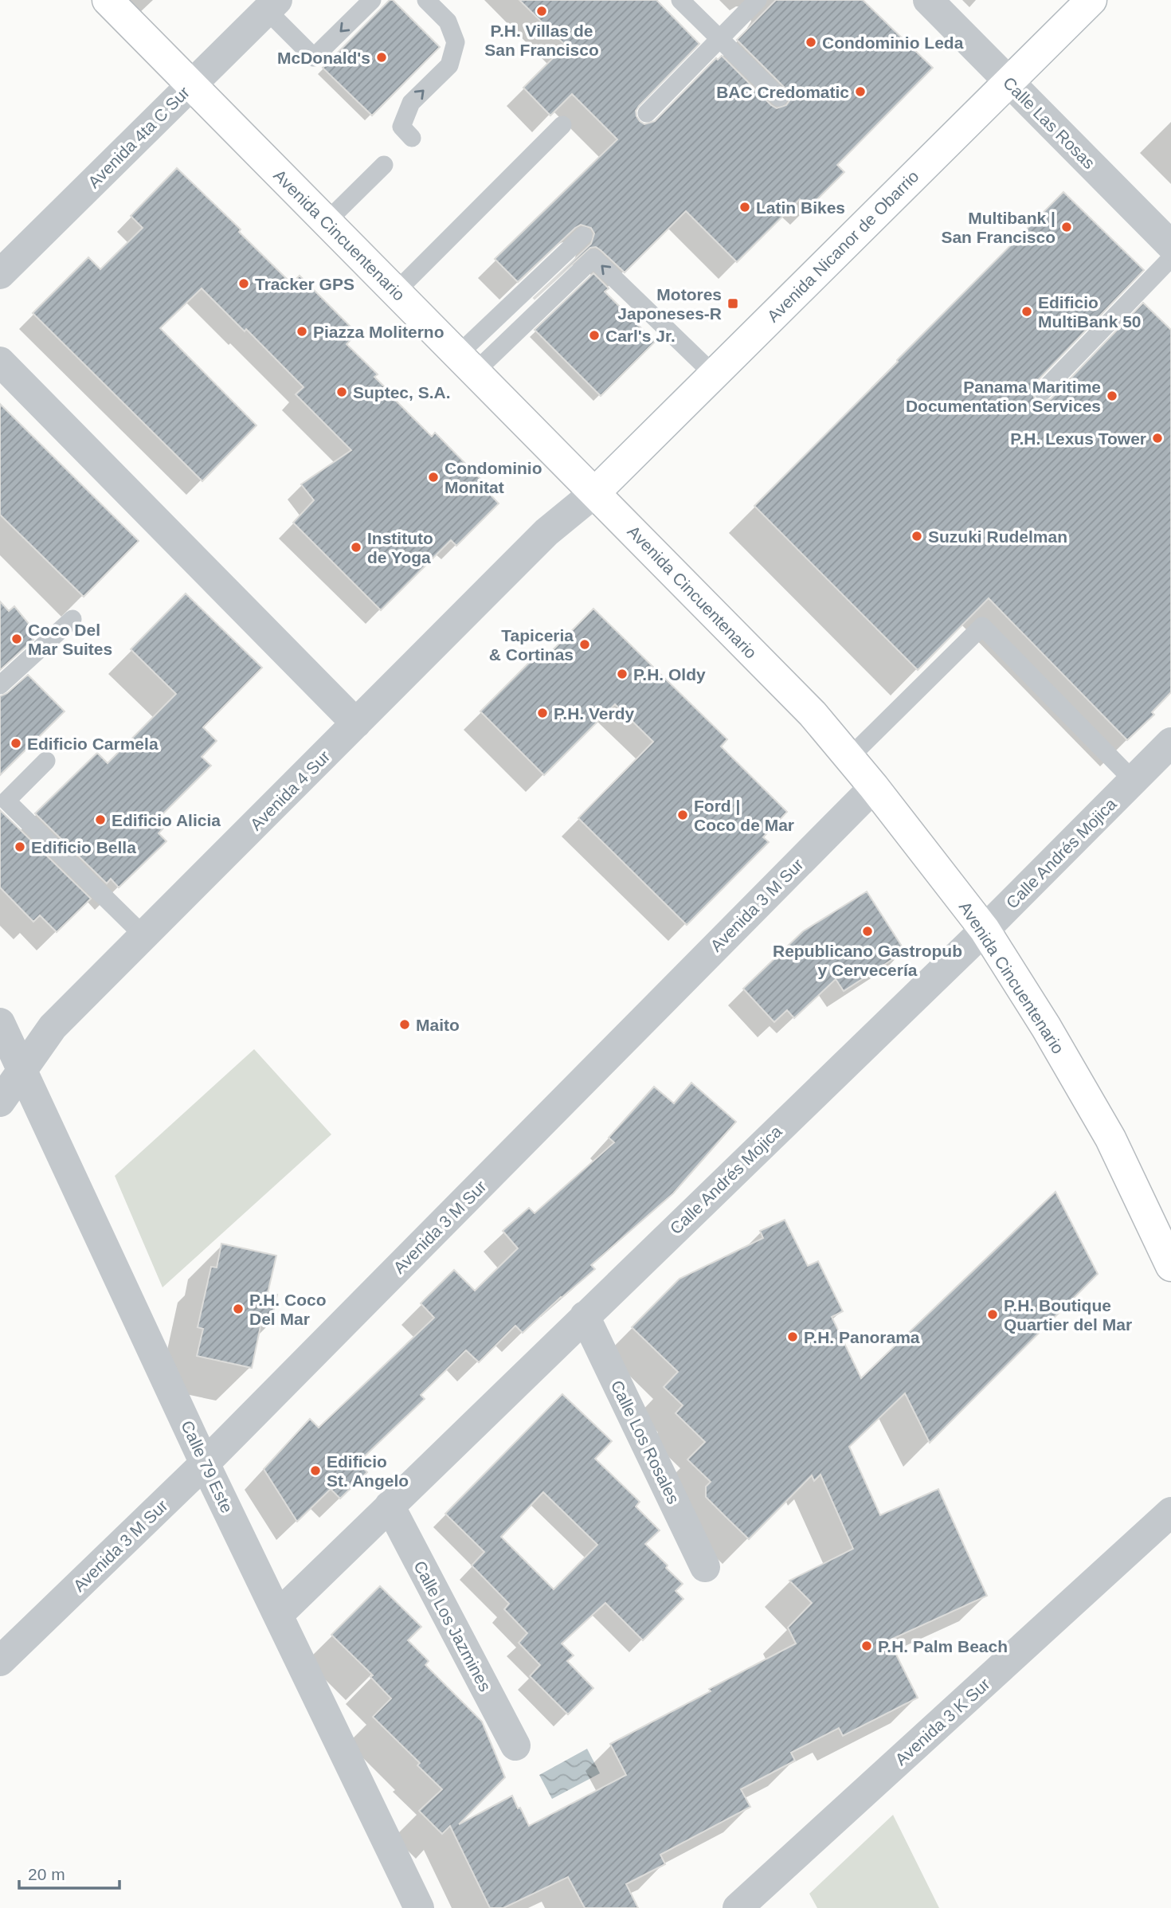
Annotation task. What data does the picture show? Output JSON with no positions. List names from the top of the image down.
{
  "streets": {
    "main road": ["Avenida Cincuentenario", "Avenida Nicanor de Obarrio"],
    "street": [
      "Calle Las Rosas",
      "Avenida 4ta C Sur",
      "Avenida 4 Sur",
      "Calle Andrés Mojica",
      "Avenida 3 M Sur",
      "Calle Los Rosales",
      "Calle 79 Este",
      "Calle Los Jazmines",
      "Avenida 3 K Sur"
    ]
  },
  "crossings": [
    ["Calle Las Rosas", "Avenida Nicanor de Obarrio"],
    ["Avenida 4ta C Sur", "Avenida Cincuentenario"],
    ["Avenida Cincuentenario", "Avenida Nicanor de Obarrio"],
    ["Avenida Cincuentenario", "Avenida 4 Sur"],
    ["Avenida Cincuentenario", "Calle Andrés Mojica"],
    ["Avenida Cincuentenario", "Avenida 3 M Sur"],
    ["Avenida Nicanor de Obarrio", "Avenida 4 Sur"],
    ["Avenida 4 Sur", "Calle 79 Este"],
    ["Calle Andrés Mojica", "Calle Los Rosales"],
    ["Calle Andrés Mojica", "Calle 79 Este"],
    ["Calle Andrés Mojica", "Calle Los Jazmines"],
    ["Avenida 3 M Sur", "Calle 79 Este"]
  ],
  "places": {
    "other": [
      "P.H. Villas de San Francisco",
      "Condominio Leda",
      "McDonald's",
      "BAC Credomatic",
      "Latin Bikes",
      "Multibank | San Francisco",
      "Tracker GPS",
      "Edificio MultiBank 50",
      "Piazza Moliterno",
      "Carl's Jr.",
      "Suptec, S.A.",
      "Panama Maritime Documentation Services",
      "P.H. Lexus Tower",
      "Condominio Monitat",
      "Suzuki Rudelman",
      "Instituto de Yoga",
      "Coco Del Mar Suites",
      "Tapiceria & Cortinas",
      "P.H. Oldy",
      "P.H. Verdy",
      "Edificio Carmela",
      "Ford | Coco de Mar",
      "Edificio Alicia",
      "Edificio Bella",
      "Republicano Gastropub y Cervecería",
      "Maito",
      "P.H. Coco Del Mar",
      "P.H. Boutique Quartier del Mar",
      "P.H. Panorama",
      "Edificio St. Angelo",
      "P.H. Palm Beach"
    ],
    "transit": ["Motores Japoneses-R"]
  },
  "scale_bar": "20 m"
}
